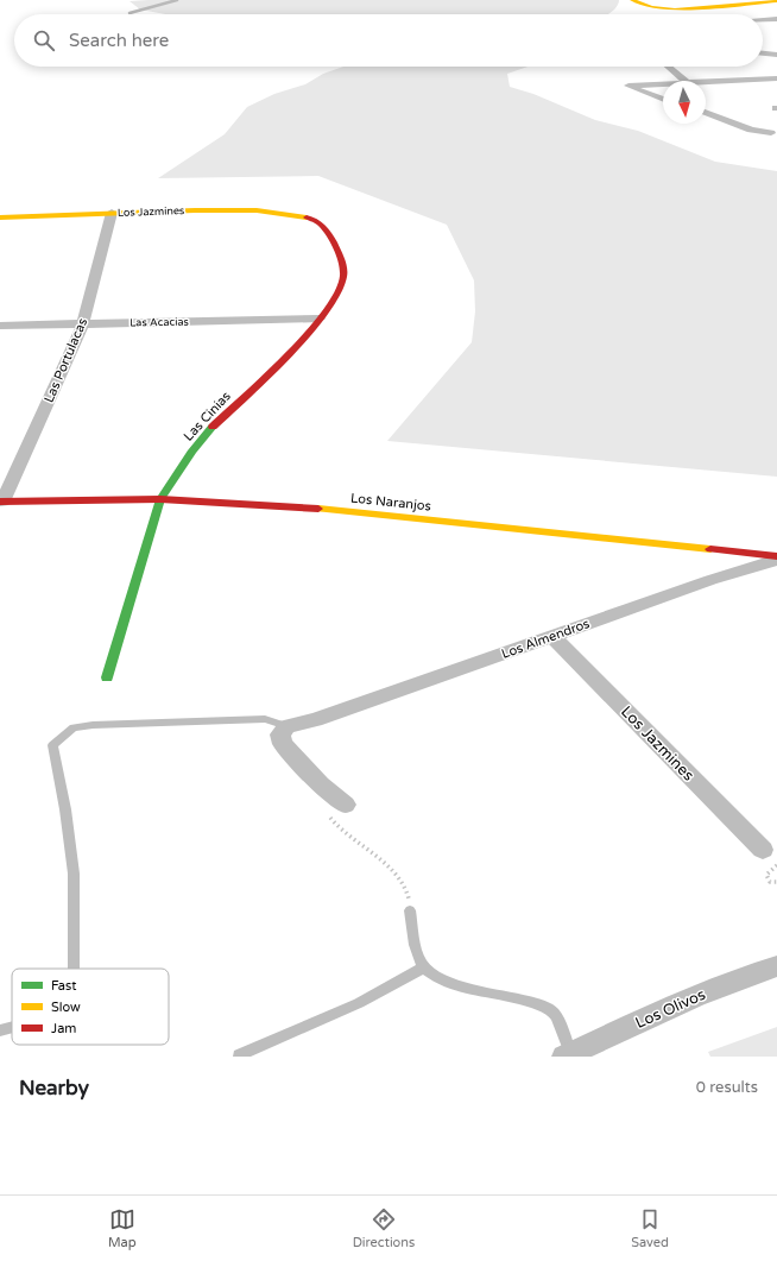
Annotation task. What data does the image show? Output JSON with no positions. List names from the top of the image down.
{
  "streets": {
    "street": [
      "Los Jazmines",
      "Las Acacias",
      "Las Portulacas",
      "Las Cinias",
      "Los Naranjos",
      "Los Almendros",
      "Los Olivos"
    ]
  },
  "crossings": [
    ["Los Jazmines", "Las Portulacas"],
    ["Los Jazmines", "Las Cinias"],
    ["Los Jazmines", "Los Almendros"],
    ["Las Acacias", "Las Portulacas"],
    ["Las Acacias", "Las Cinias"],
    ["Las Portulacas", "Los Naranjos"],
    ["Las Cinias", "Los Naranjos"]
  ],
  "legend": ["Fast", "Slow", "Jam"],
  "north": "bottom",
  "page": {
    "search": "Search here",
    "heading": ["Nearby", "0 results"],
    "nav": ["Map", "Directions", "Saved"]
  }
}
